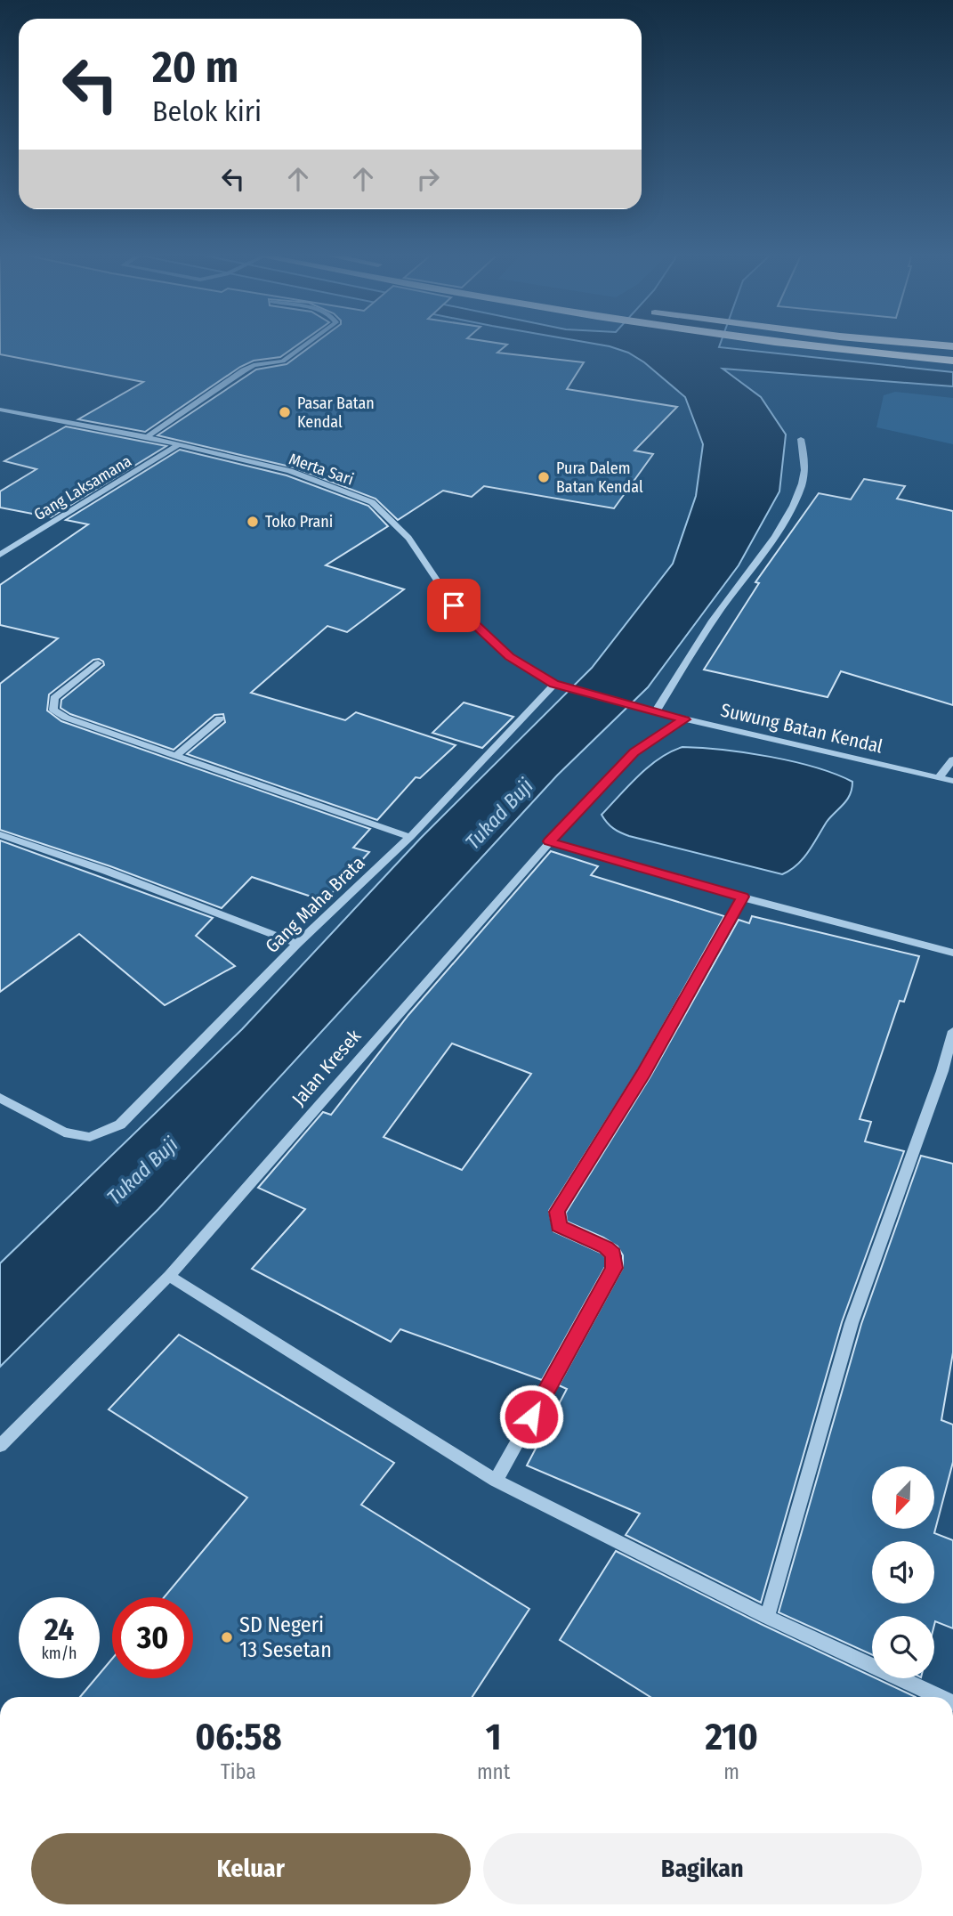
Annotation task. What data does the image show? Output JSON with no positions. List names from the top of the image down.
{
  "streets": {
    "street": [
      "Merta Sari",
      "Gang Laksamana",
      "Suwung Batan Kendal",
      "Gang Maha Brata",
      "Jalan Kresek"
    ]
  },
  "crossings": [
    ["Merta Sari", "Gang Laksamana"],
    ["Merta Sari", "Suwung Batan Kendal"],
    ["Merta Sari", "Gang Maha Brata"],
    ["Suwung Batan Kendal", "Jalan Kresek"]
  ],
  "water": ["Tukad Buji"],
  "places": [
    "Pasar Batan Kendal",
    "Pura Dalem Batan Kendal",
    "Toko Prani",
    "SD Negeri 13 Sesetan"
  ],
  "north": "bottom left",
  "page": {
    "turn": ["20 m", "Belok kiri"],
    "speed": "24 km/h",
    "limit": "30",
    "eta": [
      "06:58",
      "Tiba",
      "1",
      "mnt",
      "210",
      "m"
    ],
    "buttons": ["Keluar", "Bagikan"]
  }
}
